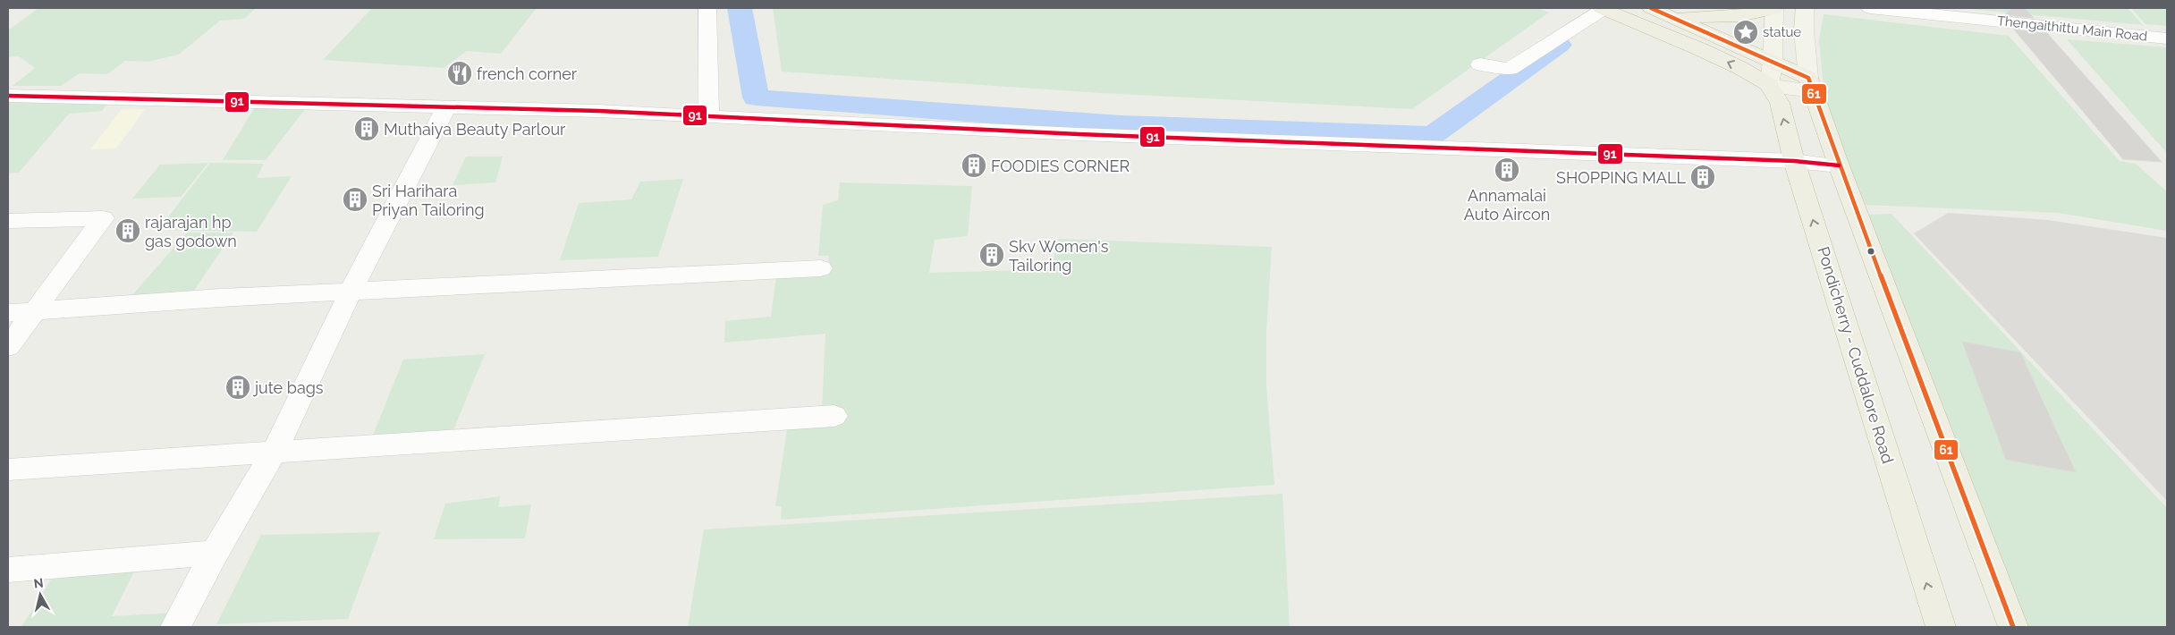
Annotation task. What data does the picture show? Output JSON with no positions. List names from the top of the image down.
{
  "streets": {
    "highway": ["Pondicherry - Cuddalore Road"],
    "street": ["Thengaithittu Main Road"]
  },
  "places": {
    "place": ["statue"],
    "restaurant": ["french corner"],
    "building": [
      "Muthaiya Beauty Parlour",
      "FOODIES CORNER",
      "Annamalai Auto Aircon",
      "SHOPPING MALL",
      "Sri Harihara Priyan Tailoring",
      "rajarajan hp gas godown",
      "Skv Women's Tailoring",
      "jute bags"
    ]
  },
  "lines": ["transit line 61", "transit line 91"],
  "north": "top"
}
